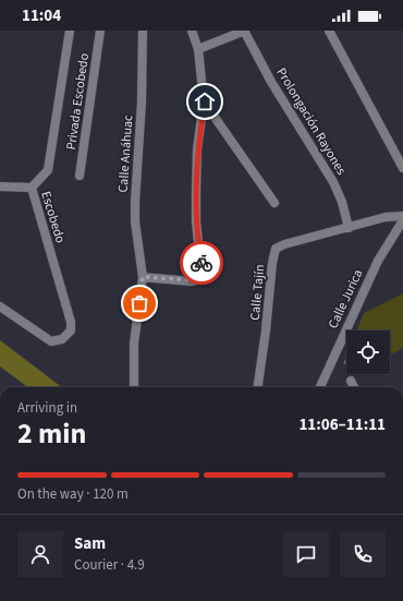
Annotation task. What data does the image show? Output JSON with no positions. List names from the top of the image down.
{
  "streets": {
    "street": [
      "Privada Escobedo",
      "Prolongación Rayones",
      "Calle Anáhuac",
      "Escobedo",
      "Calle Tajín",
      "Calle Jurica"
    ]
  },
  "crossings": [
    ["Prolongación Rayones", "Calle Tajín"]
  ],
  "page": {
    "status": "11:04",
    "heading": ["2 min", "Arriving in", "11:06–11:11"],
    "panel": ["Sam", "Courier · 4.9"],
    "bar": "On the way · 120 m"
  }
}
